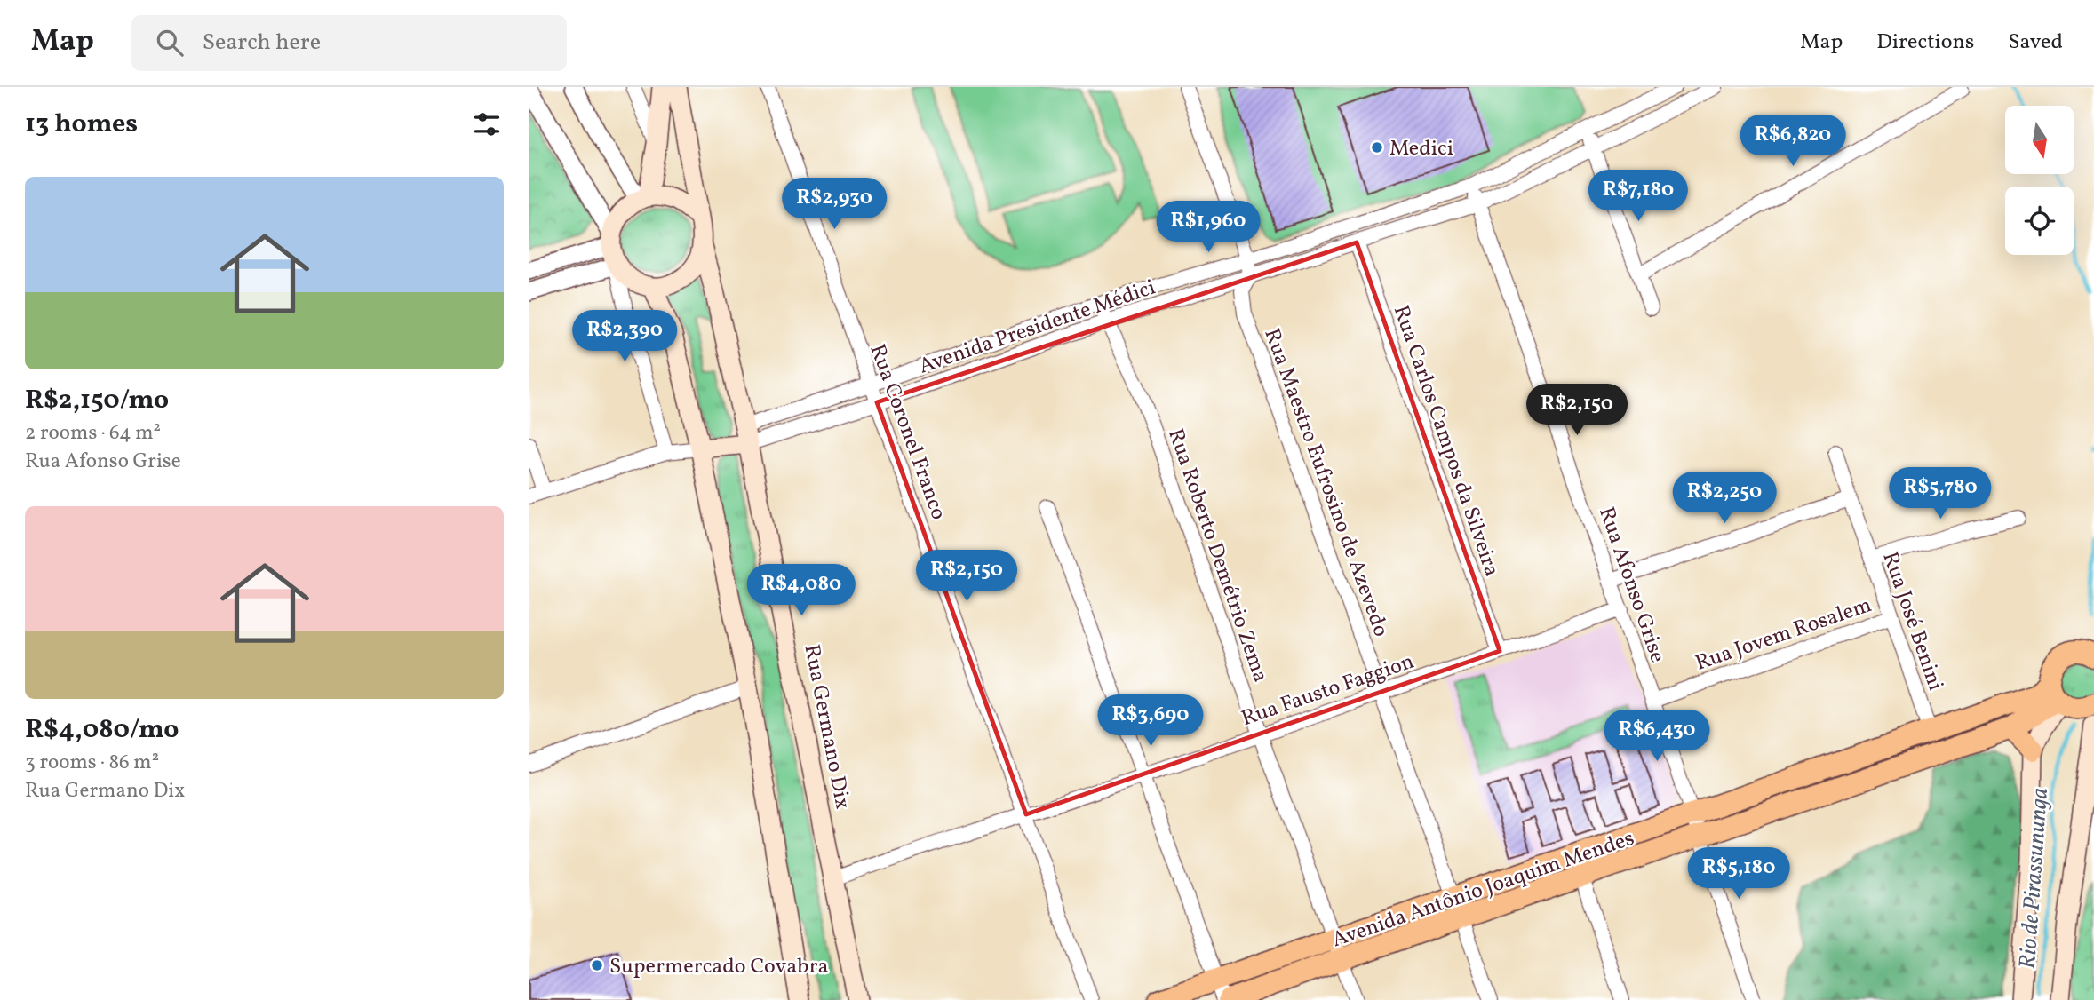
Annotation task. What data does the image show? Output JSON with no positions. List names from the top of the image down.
{
  "streets": {
    "main road": ["Rua Germano Dix", "Avenida Antônio Joaquim Mendes"],
    "street": [
      "Avenida Presidente Médici",
      "Rua Coronel Franco",
      "Rua Carlos Campos da Silveira",
      "Rua Maestro Eufrosino de Azevedo",
      "Rua Roberto Demétrio Zema",
      "Rua Afonso Grise",
      "Rua José Benini",
      "Rua Jovem Rosalem",
      "Rua Fausto Faggion"
    ]
  },
  "crossings": [
    ["Avenida Presidente Médici", "Rua Coronel Franco"],
    ["Avenida Presidente Médici", "Rua Carlos Campos da Silveira"],
    ["Avenida Presidente Médici", "Rua Maestro Eufrosino de Azevedo"],
    ["Avenida Presidente Médici", "Rua Roberto Demétrio Zema"],
    ["Avenida Presidente Médici", "Rua Afonso Grise"],
    ["Avenida Presidente Médici", "Rua Germano Dix"],
    ["Rua Coronel Franco", "Rua Fausto Faggion"],
    ["Rua Carlos Campos da Silveira", "Rua Fausto Faggion"],
    ["Rua Maestro Eufrosino de Azevedo", "Rua Fausto Faggion"],
    ["Rua Maestro Eufrosino de Azevedo", "Avenida Antônio Joaquim Mendes"],
    ["Rua Roberto Demétrio Zema", "Rua Fausto Faggion"],
    ["Rua Roberto Demétrio Zema", "Avenida Antônio Joaquim Mendes"],
    ["Rua Afonso Grise", "Rua Jovem Rosalem"],
    ["Rua Afonso Grise", "Rua Fausto Faggion"],
    ["Rua Afonso Grise", "Avenida Antônio Joaquim Mendes"],
    ["Rua José Benini", "Rua Jovem Rosalem"],
    ["Rua José Benini", "Avenida Antônio Joaquim Mendes"],
    ["Rua Fausto Faggion", "Rua Germano Dix"]
  ],
  "water": ["Rio de Pirassununga"],
  "places": ["Medici", "Supermercado Covabra"],
  "north": "bottom",
  "page": {
    "header": "Map",
    "search": "Search here",
    "nav": ["Map", "Directions", "Saved"],
    "heading": "13 homes",
    "price": [
      "R$6,820",
      "R$7,180",
      "R$2,930",
      "R$1,960",
      "R$2,390",
      "R$2,150",
      "R$5,780",
      "R$2,250",
      "R$2,150",
      "R$4,080",
      "R$3,690",
      "R$6,430",
      "R$5,180"
    ],
    "list": [
      {
        "name": "R$2,150/mo",
        "note": "2 rooms · 64 m² · Rua Afonso Grise"
      },
      {
        "name": "R$4,080/mo",
        "note": "3 rooms · 86 m² · Rua Germano Dix"
      }
    ]
  }
}
